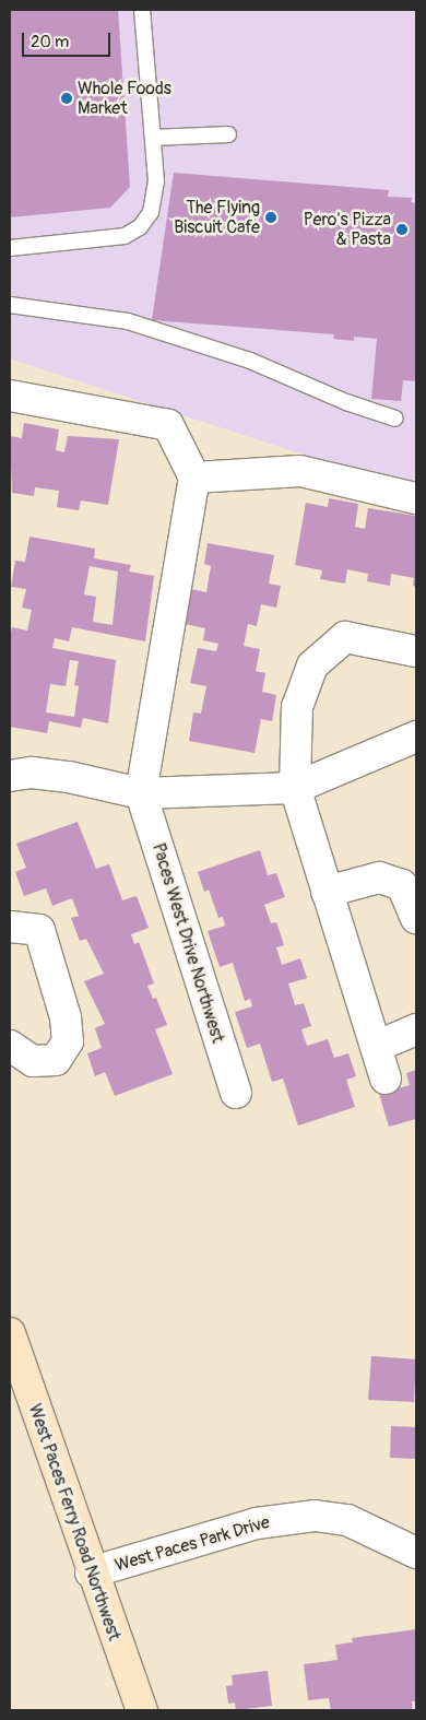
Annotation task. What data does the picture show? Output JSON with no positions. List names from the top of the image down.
{
  "streets": {
    "main road": ["West Paces Ferry Road Northwest"],
    "street": ["Paces West Drive Northwest", "West Paces Park Drive"]
  },
  "crossings": [
    ["West Paces Ferry Road Northwest", "West Paces Park Drive"]
  ],
  "places": ["Whole Foods Market", "The Flying Biscuit Cafe", "Pero's Pizza & Pasta"],
  "scale_bar": "20 m"
}
